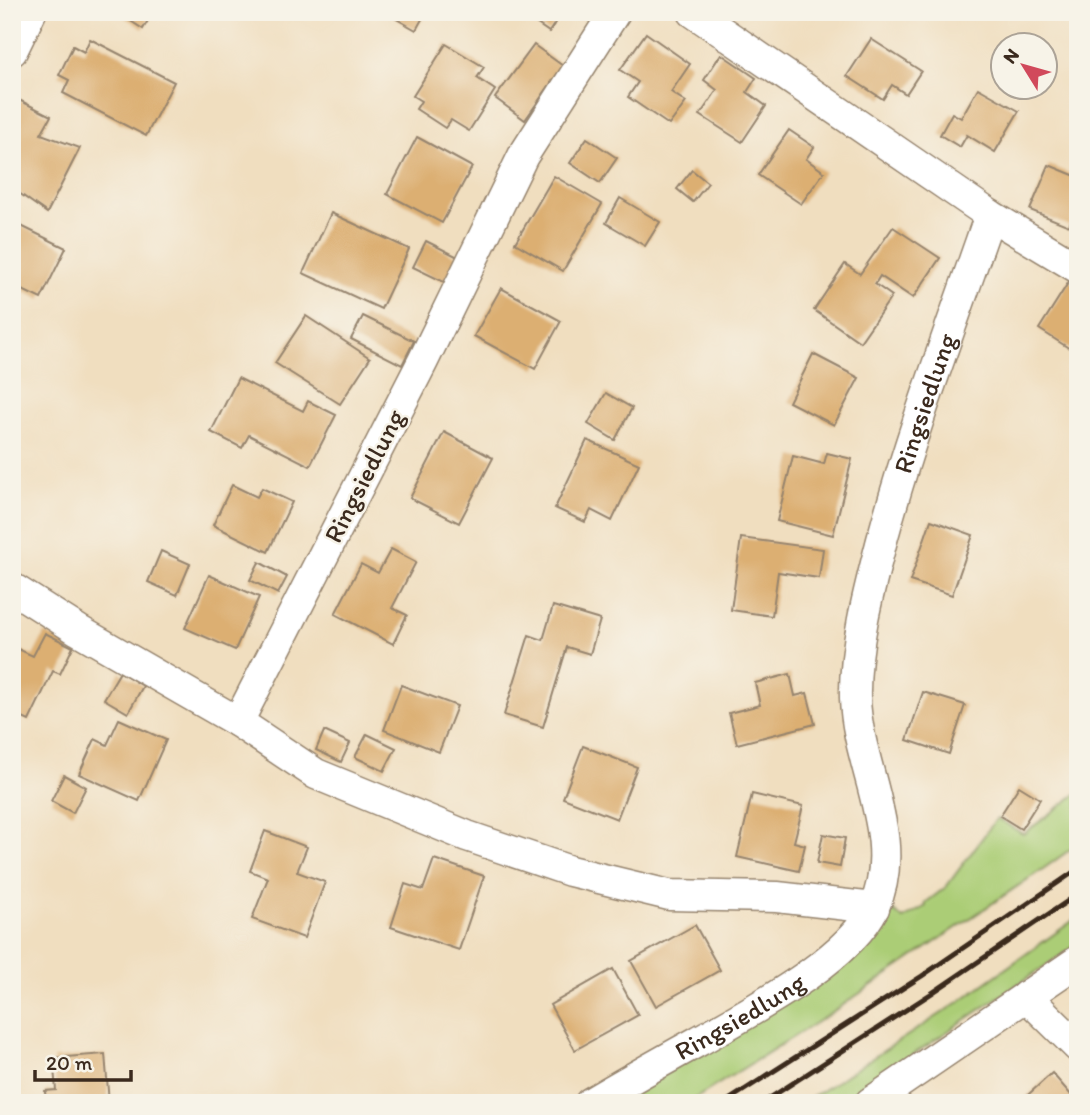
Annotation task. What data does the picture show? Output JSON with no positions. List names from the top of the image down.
{
  "streets": {
    "street": ["Ringsiedlung"]
  },
  "scale_bar": "20 m",
  "north": "top left"
}
